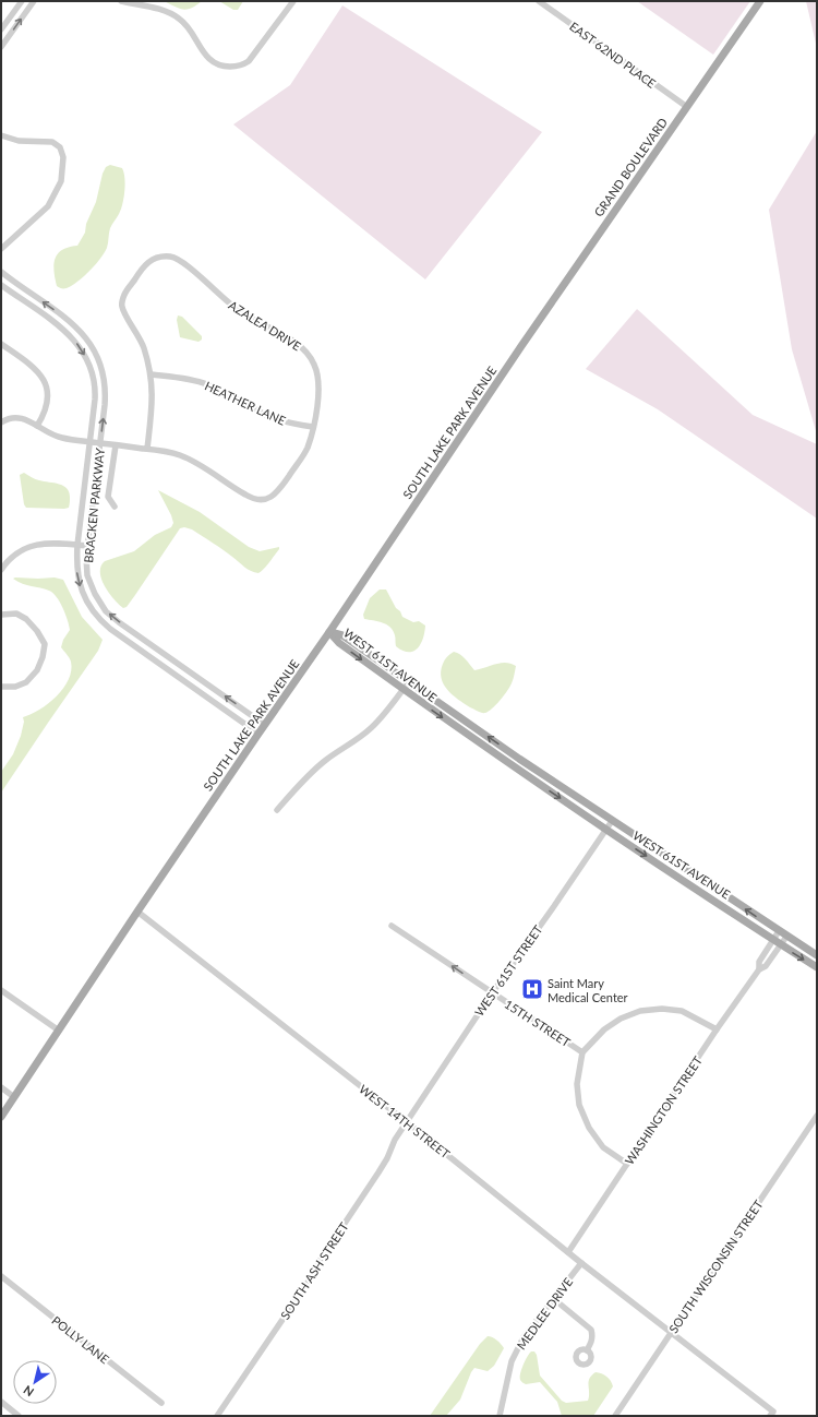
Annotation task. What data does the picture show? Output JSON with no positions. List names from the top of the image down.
{
  "streets": {
    "main road": ["GRAND BOULEVARD", "SOUTH LAKE PARK AVENUE", "WEST 61ST AVENUE"],
    "street": [
      "EAST 62ND PLACE",
      "AZALEA DRIVE",
      "HEATHER LANE",
      "BRACKEN PARKWAY",
      "WEST 61ST STREET",
      "15TH STREET",
      "WASHINGTON STREET",
      "WEST 14TH STREET",
      "SOUTH WISCONSIN STREET",
      "SOUTH ASH STREET",
      "MEDLEE DRIVE",
      "POLLY LANE"
    ]
  },
  "crossings": [
    ["EAST 62ND PLACE", "GRAND BOULEVARD"],
    ["GRAND BOULEVARD", "SOUTH LAKE PARK AVENUE"],
    ["AZALEA DRIVE", "HEATHER LANE"],
    ["SOUTH LAKE PARK AVENUE", "BRACKEN PARKWAY"],
    ["SOUTH LAKE PARK AVENUE", "WEST 61ST AVENUE"],
    ["SOUTH LAKE PARK AVENUE", "WEST 14TH STREET"],
    ["WEST 61ST AVENUE", "WEST 61ST STREET"],
    ["WEST 61ST AVENUE", "WASHINGTON STREET"],
    ["WEST 61ST STREET", "15TH STREET"],
    ["WEST 61ST STREET", "WEST 14TH STREET"],
    ["WEST 61ST STREET", "SOUTH ASH STREET"],
    ["WASHINGTON STREET", "WEST 14TH STREET"],
    ["WEST 14TH STREET", "SOUTH WISCONSIN STREET"],
    ["WEST 14TH STREET", "SOUTH ASH STREET"],
    ["WEST 14TH STREET", "MEDLEE DRIVE"]
  ],
  "one_way": ["15TH STREET"],
  "places": {
    "hospital": ["Saint Mary Medical Center"]
  },
  "north": "bottom left"
}
